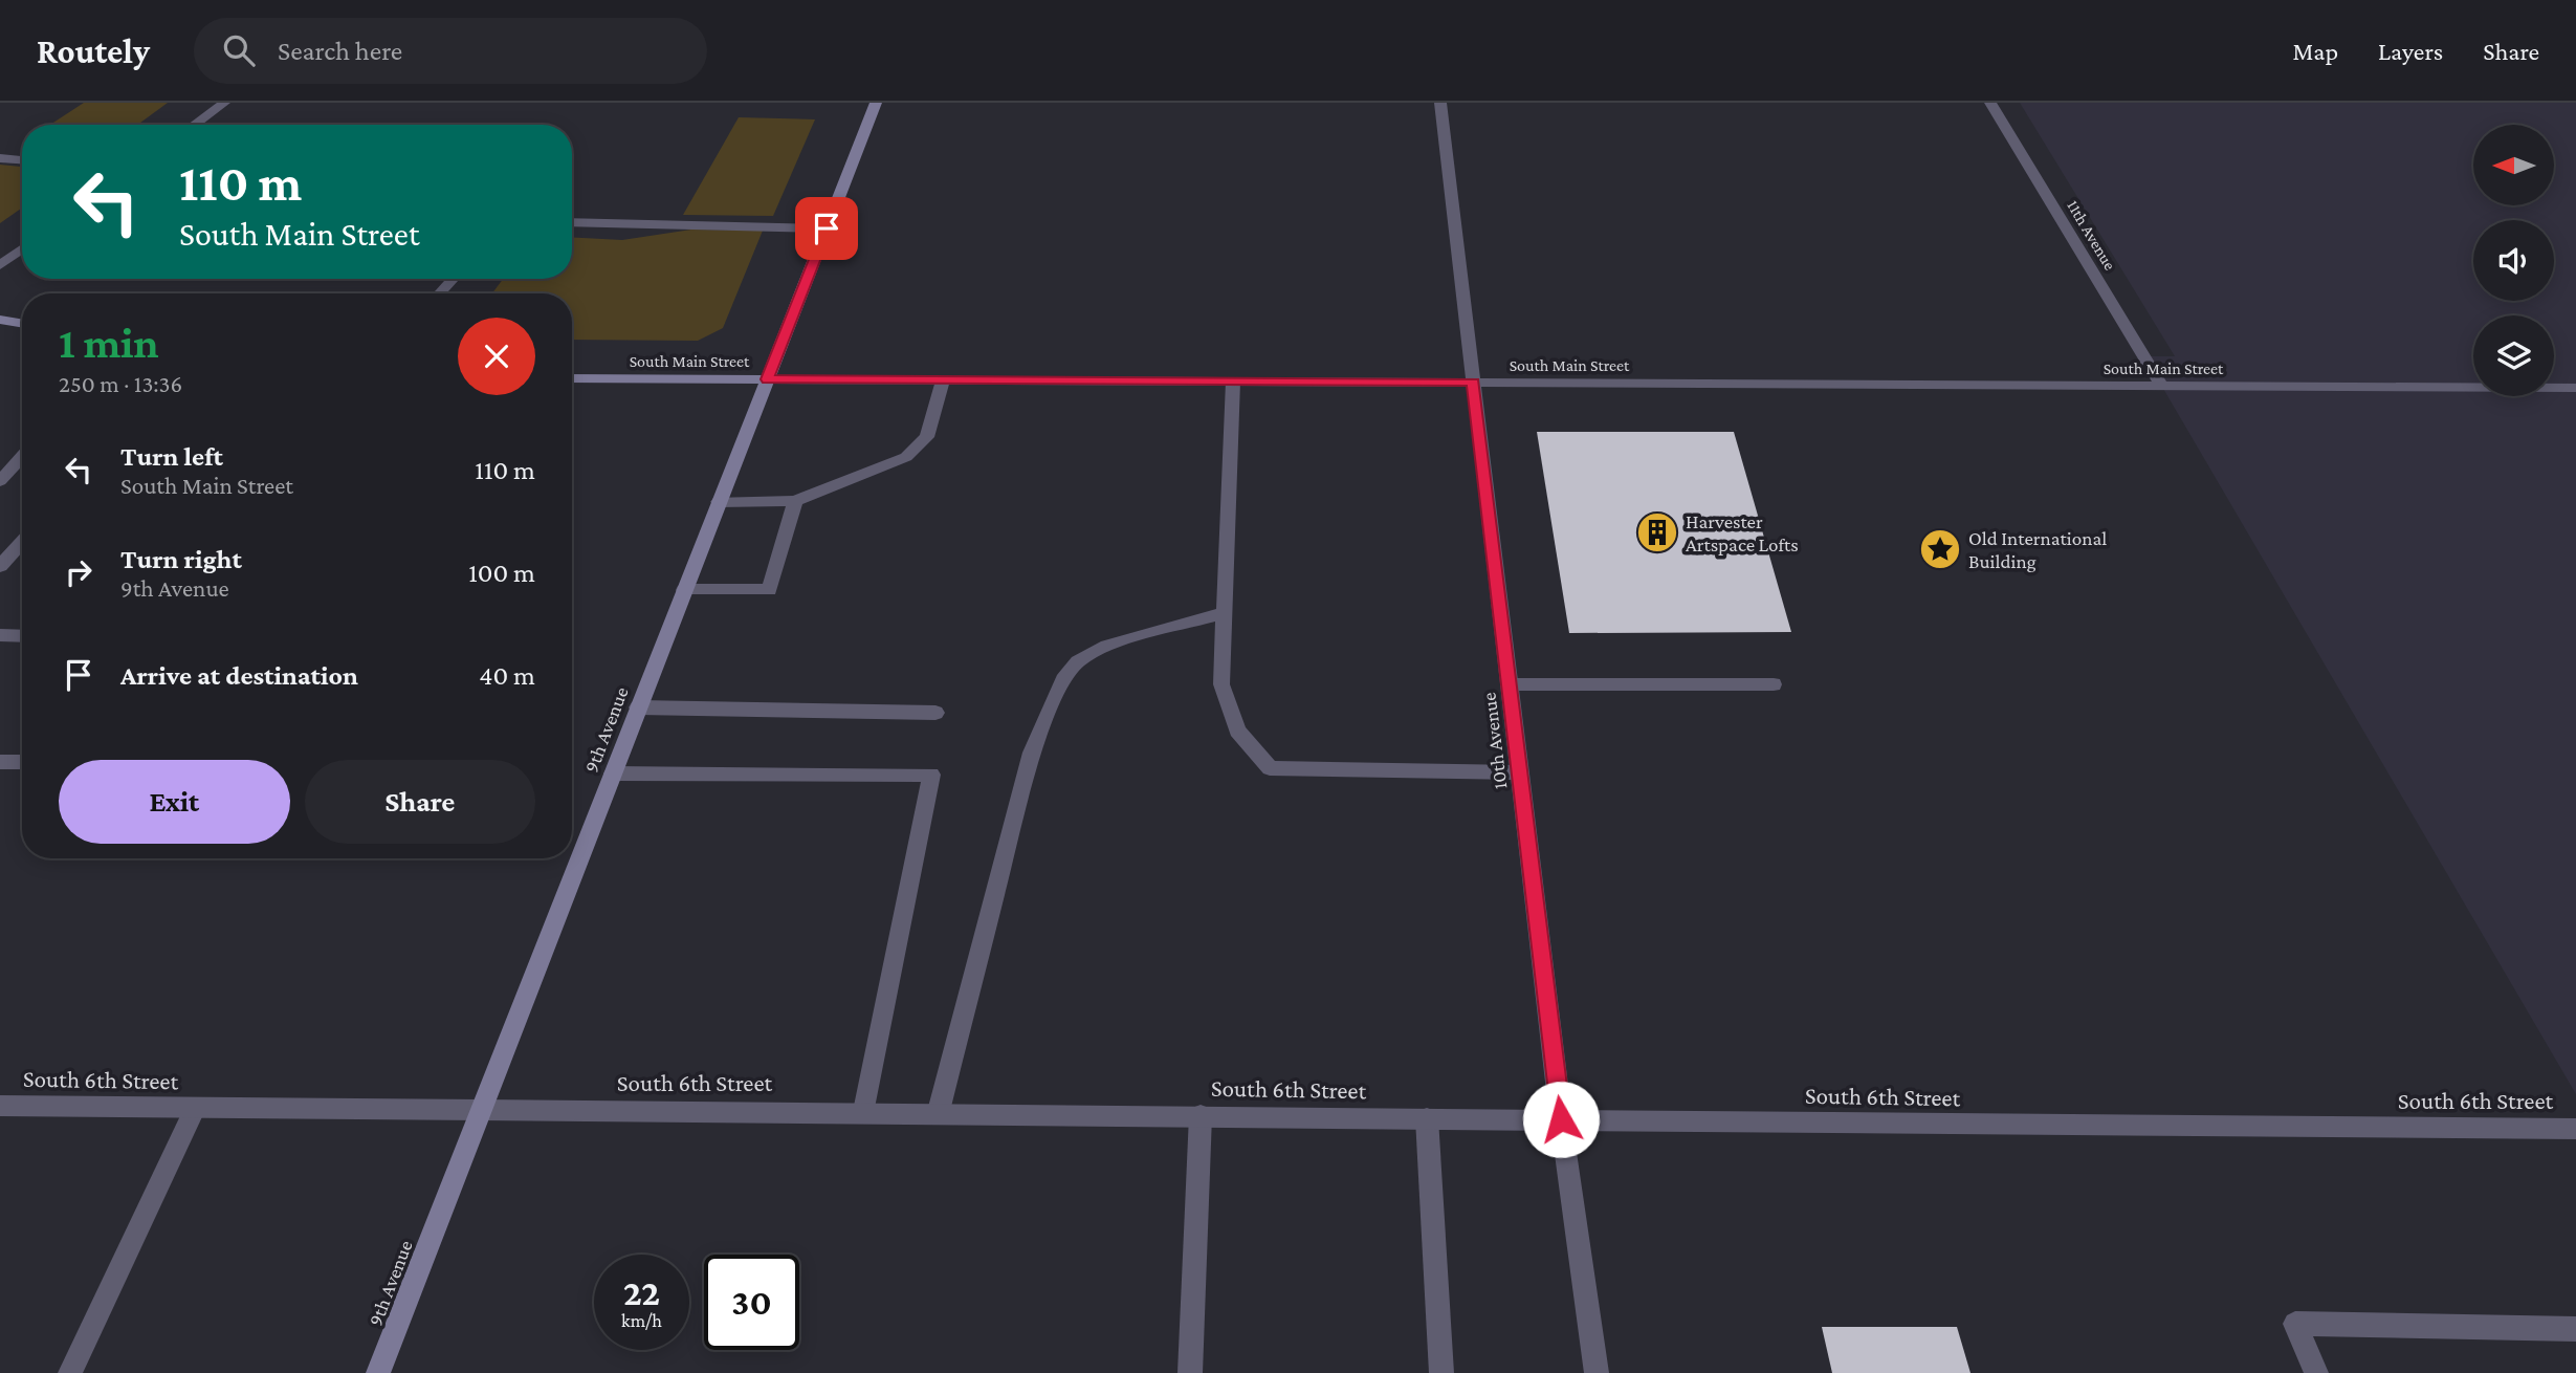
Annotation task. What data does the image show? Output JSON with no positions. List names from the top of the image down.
{
  "streets": {
    "main road": ["South Main Street", "9th Avenue"],
    "street": ["11th Avenue", "10th Avenue", "South 6th Street"]
  },
  "crossings": [
    ["11th Avenue", "South Main Street"],
    ["South Main Street", "9th Avenue"],
    ["South Main Street", "10th Avenue"],
    ["9th Avenue", "South 6th Street"],
    ["10th Avenue", "South 6th Street"]
  ],
  "places": {
    "building": ["Harvester Artspace Lofts"],
    "place": ["Old International Building"]
  },
  "north": "left",
  "page": {
    "header": "Routely",
    "search": "Search here",
    "nav": ["Map", "Layers", "Share"],
    "turn": ["110 m", "South Main Street"],
    "heading": ["1 min", "250 m · 13:36"],
    "list": [
      {
        "name": "Turn left",
        "note": "South Main Street",
        "value": "110 m"
      },
      {
        "name": "Turn right",
        "note": "9th Avenue",
        "value": "100 m"
      },
      {
        "name": "Arrive at destination",
        "value": "40 m"
      }
    ],
    "buttons": ["Exit", "Share"],
    "speed": "22 km/h",
    "limit": "30"
  }
}
